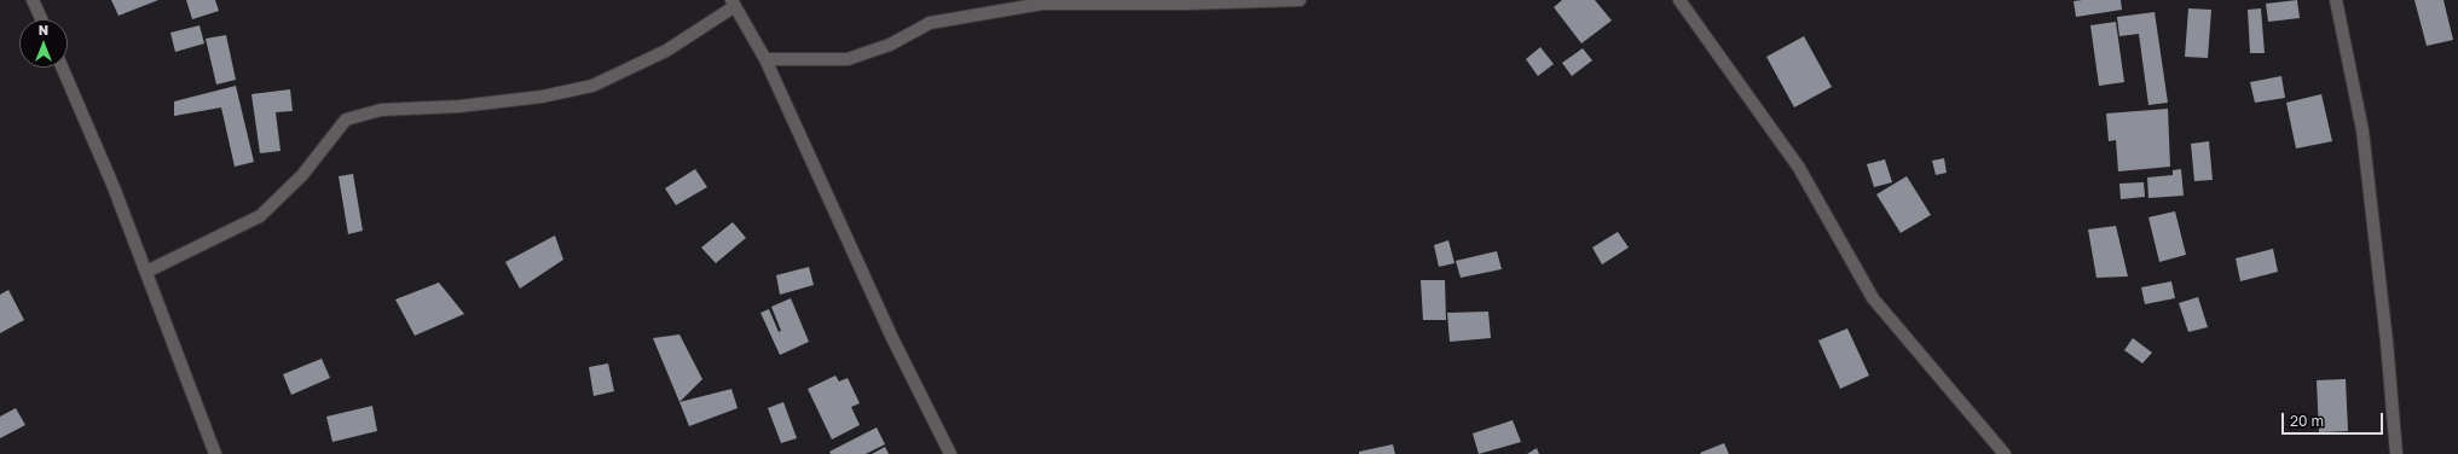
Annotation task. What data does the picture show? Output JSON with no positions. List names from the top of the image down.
{
  "scale_bar": "20 m",
  "north": "top"
}
